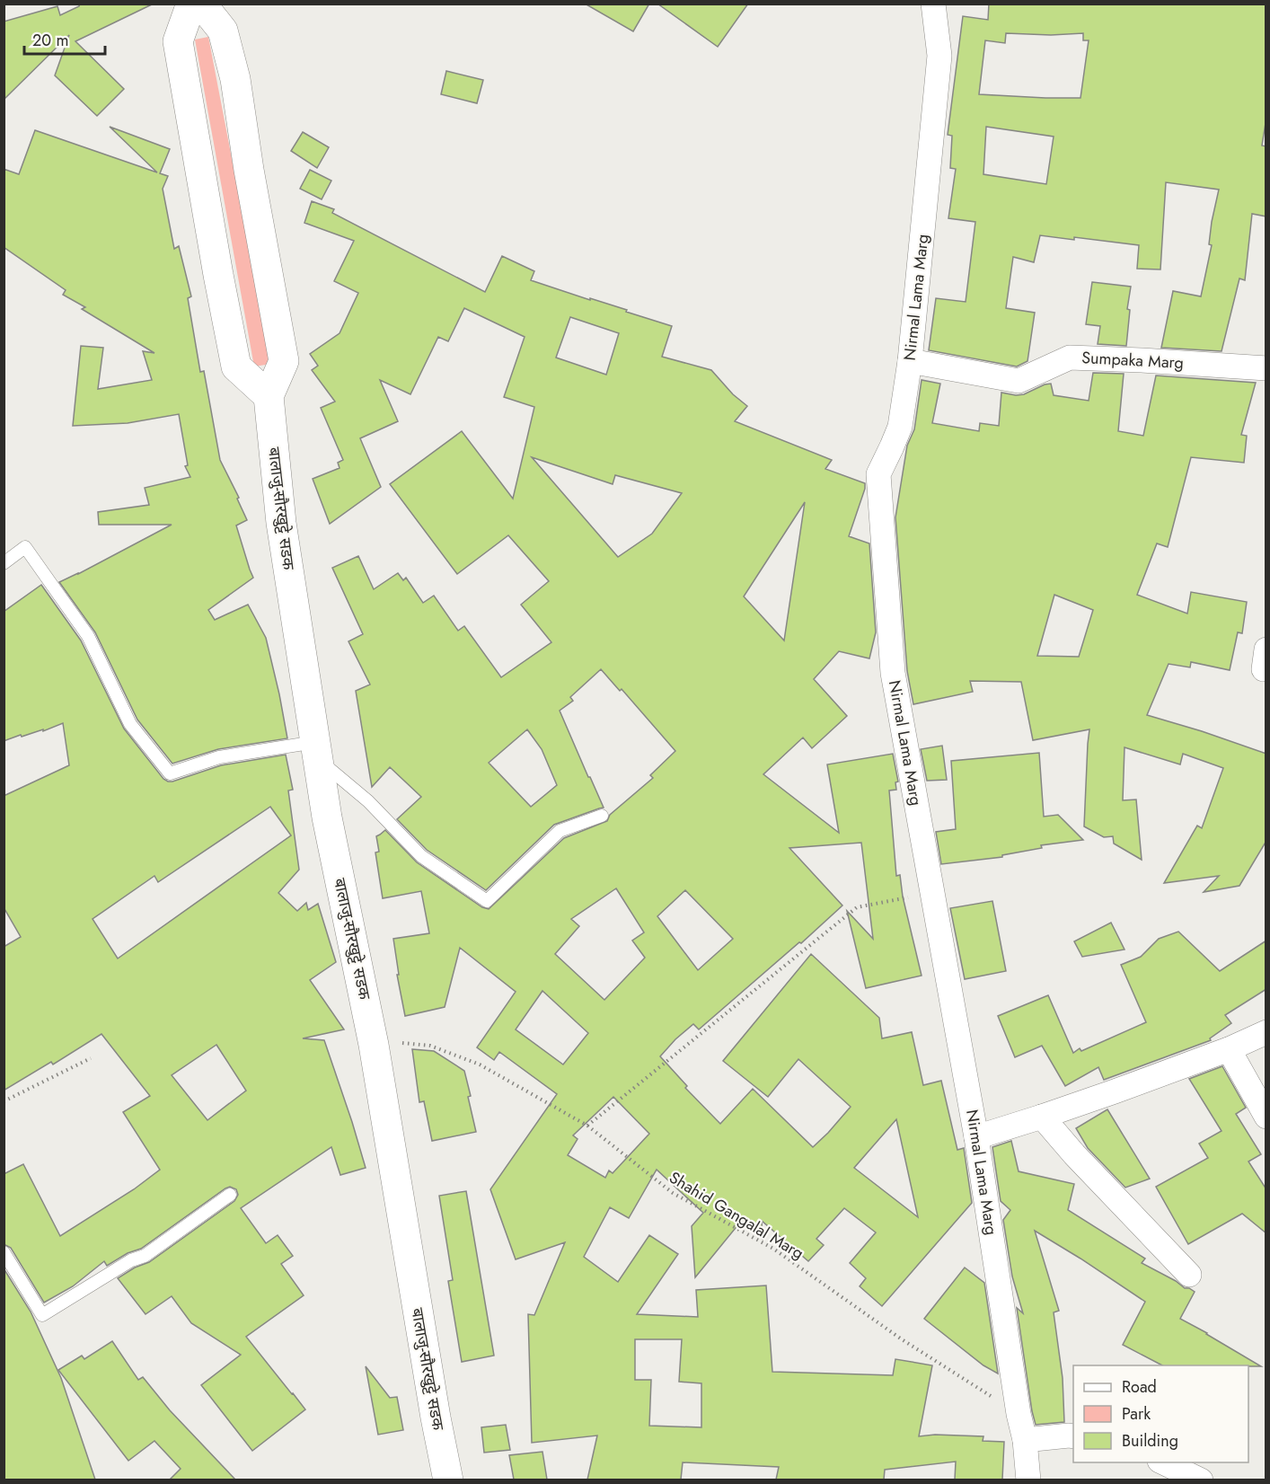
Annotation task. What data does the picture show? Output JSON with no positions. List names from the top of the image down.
{
  "streets": {
    "main road": ["बालाजु-सौरखुट्टे सडक"],
    "street": ["Nirmal Lama Marg", "Sumpaka Marg"],
    "path": ["Shahid Gangalal Marg"]
  },
  "crossings": [
    ["Nirmal Lama Marg", "Sumpaka Marg"],
    ["Nirmal Lama Marg", "Shahid Gangalal Marg"],
    ["बालाजु-सौरखुट्टे सडक", "Shahid Gangalal Marg"]
  ],
  "legend": ["Road", "Park", "Building"],
  "scale_bar": "20 m"
}
